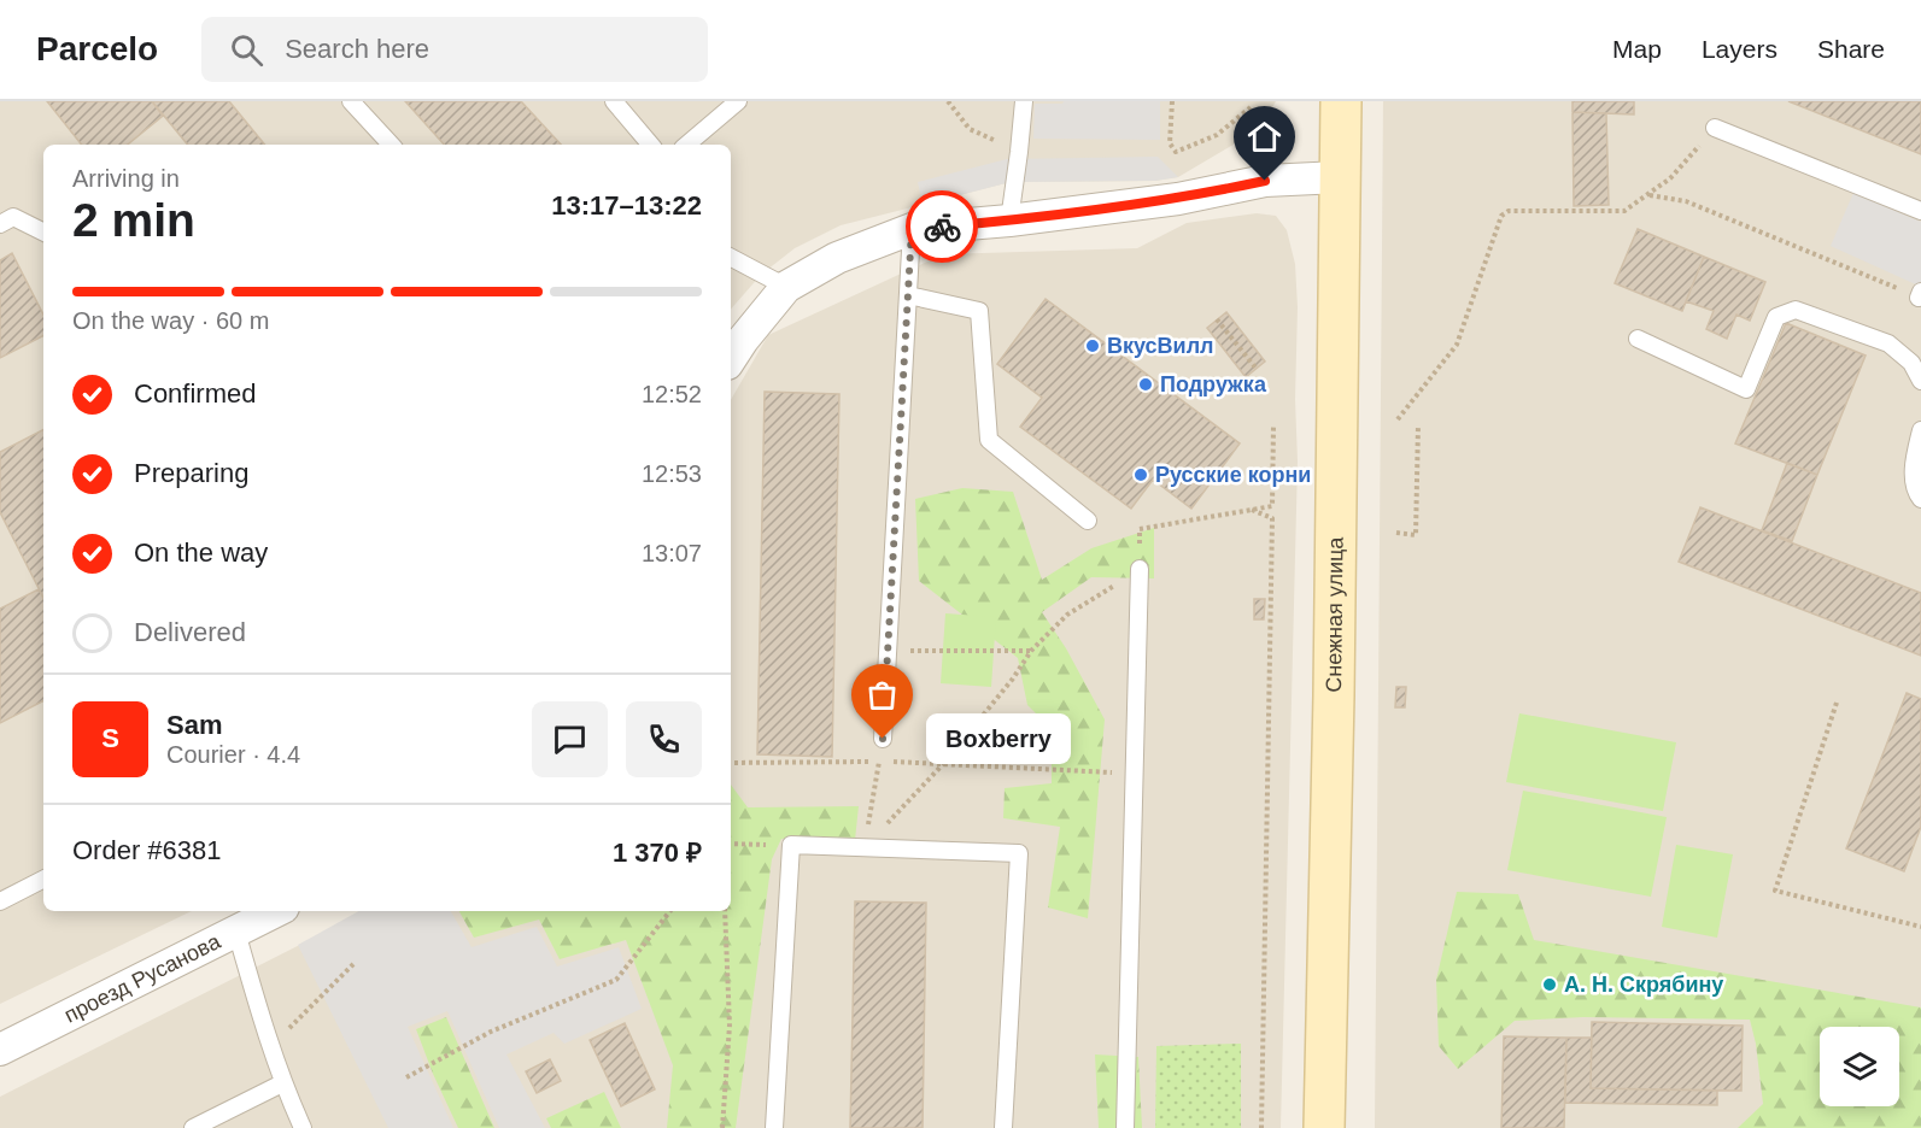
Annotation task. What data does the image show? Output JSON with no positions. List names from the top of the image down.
{
  "streets": {
    "main road": ["Снежная улица"],
    "street": ["проезд Русанова"]
  },
  "places": [
    "ВкусВилл",
    "Подружка",
    "Русские корни",
    "Boxberry",
    "А. Н. Скрябину"
  ],
  "page": {
    "header": "Parcelo",
    "search": "Search here",
    "nav": ["Map", "Layers", "Share"],
    "heading": ["2 min", "Arriving in", "13:17–13:22"],
    "panel": [
      "Sam",
      "Courier · 4.4",
      "Order #6381",
      "1 370 ₽"
    ],
    "bar": "On the way · 60 m",
    "list": [
      ["Confirmed", "12:52"],
      ["Preparing", "12:53"],
      ["On the way", "13:07"],
      "Delivered"
    ],
    "round": "S",
    "bubble": "Boxberry"
  }
}
